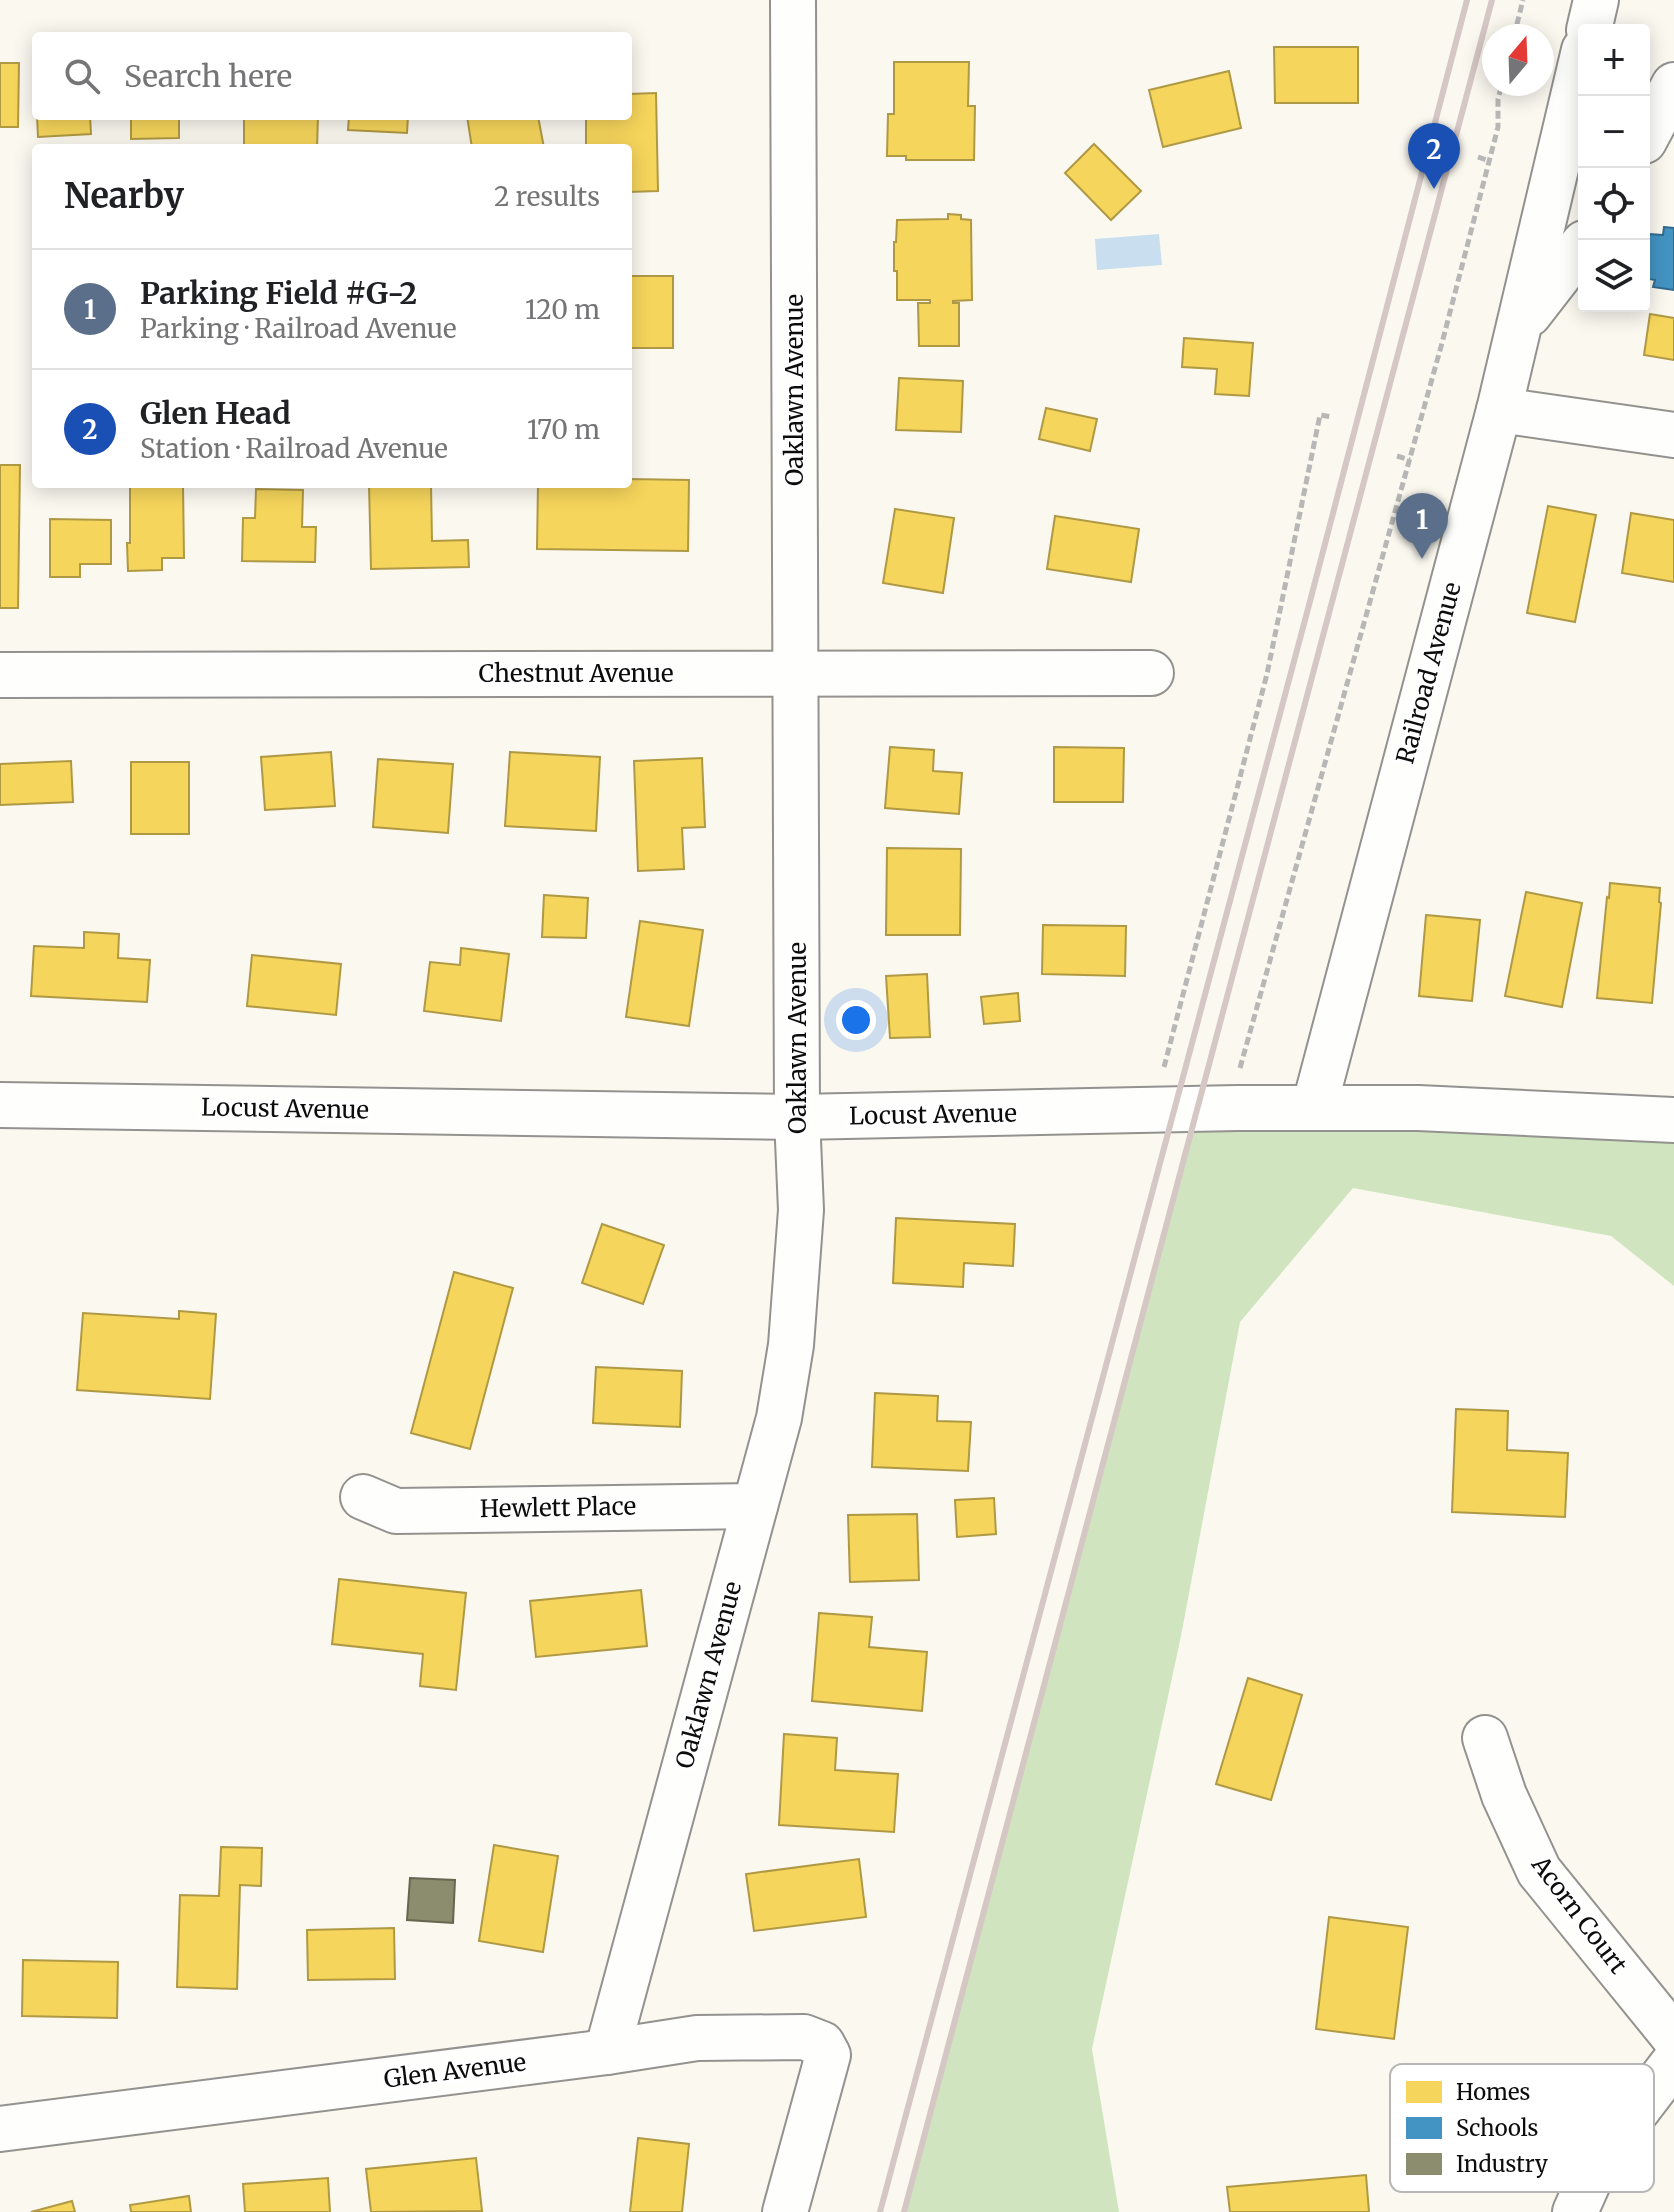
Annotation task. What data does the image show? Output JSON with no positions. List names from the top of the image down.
{
  "streets": {
    "street": [
      "Oaklawn Avenue",
      "Railroad Avenue",
      "Chestnut Avenue",
      "Locust Avenue",
      "Hewlett Place",
      "Acorn Court",
      "Glen Avenue"
    ]
  },
  "crossings": [
    ["Oaklawn Avenue", "Chestnut Avenue"],
    ["Oaklawn Avenue", "Locust Avenue"],
    ["Oaklawn Avenue", "Hewlett Place"],
    ["Oaklawn Avenue", "Glen Avenue"],
    ["Railroad Avenue", "Locust Avenue"]
  ],
  "legend": ["Homes", "Schools", "Industry"],
  "north": "top",
  "page": {
    "map_buttons": ["+", "−"],
    "search": "Search here",
    "pins": ["2", "1"],
    "heading": ["Nearby", "2 results"],
    "list": [
      {
        "mark": "1",
        "name": "Parking Field #G-2",
        "note": "Parking · Railroad Avenue",
        "value": "120 m"
      },
      {
        "mark": "2",
        "name": "Glen Head",
        "note": "Station · Railroad Avenue",
        "value": "170 m"
      }
    ]
  }
}
